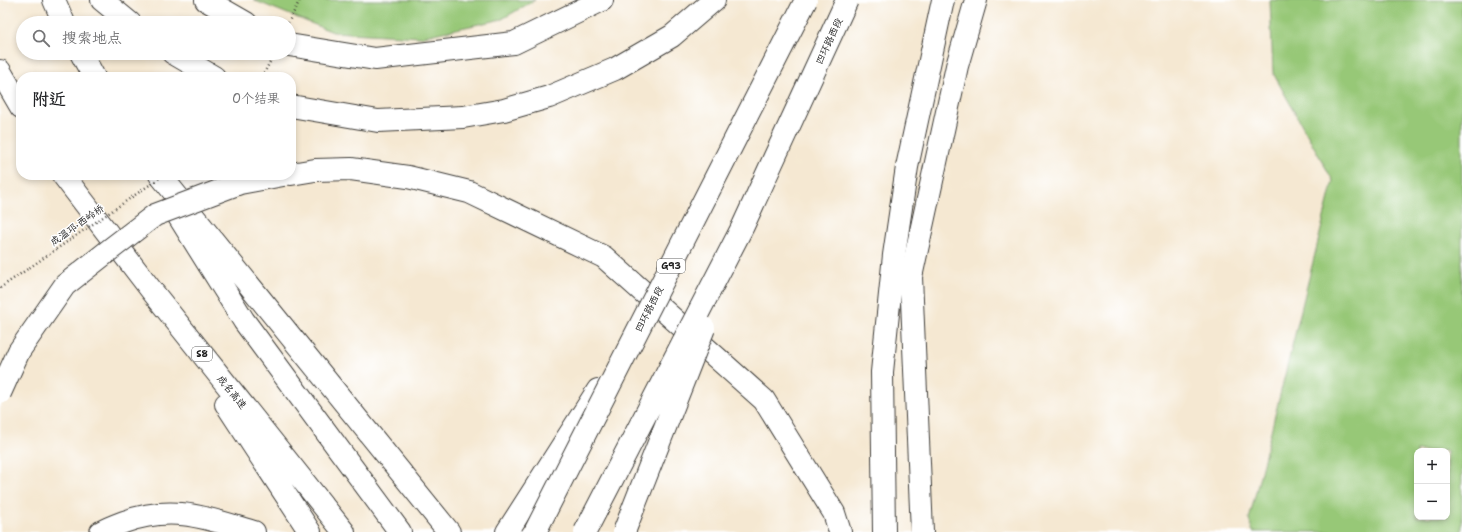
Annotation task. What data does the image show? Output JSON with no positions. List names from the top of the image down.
{
  "streets": {
    "main road": [
      "四环路西段",
      "G93",
      "S8",
      "成名高速"
    ],
    "path": ["成温邛·西岭桥"]
  },
  "page": {
    "search": "搜索地点",
    "heading": ["附近", "0个结果"],
    "map_buttons": ["+", "−"]
  }
}
